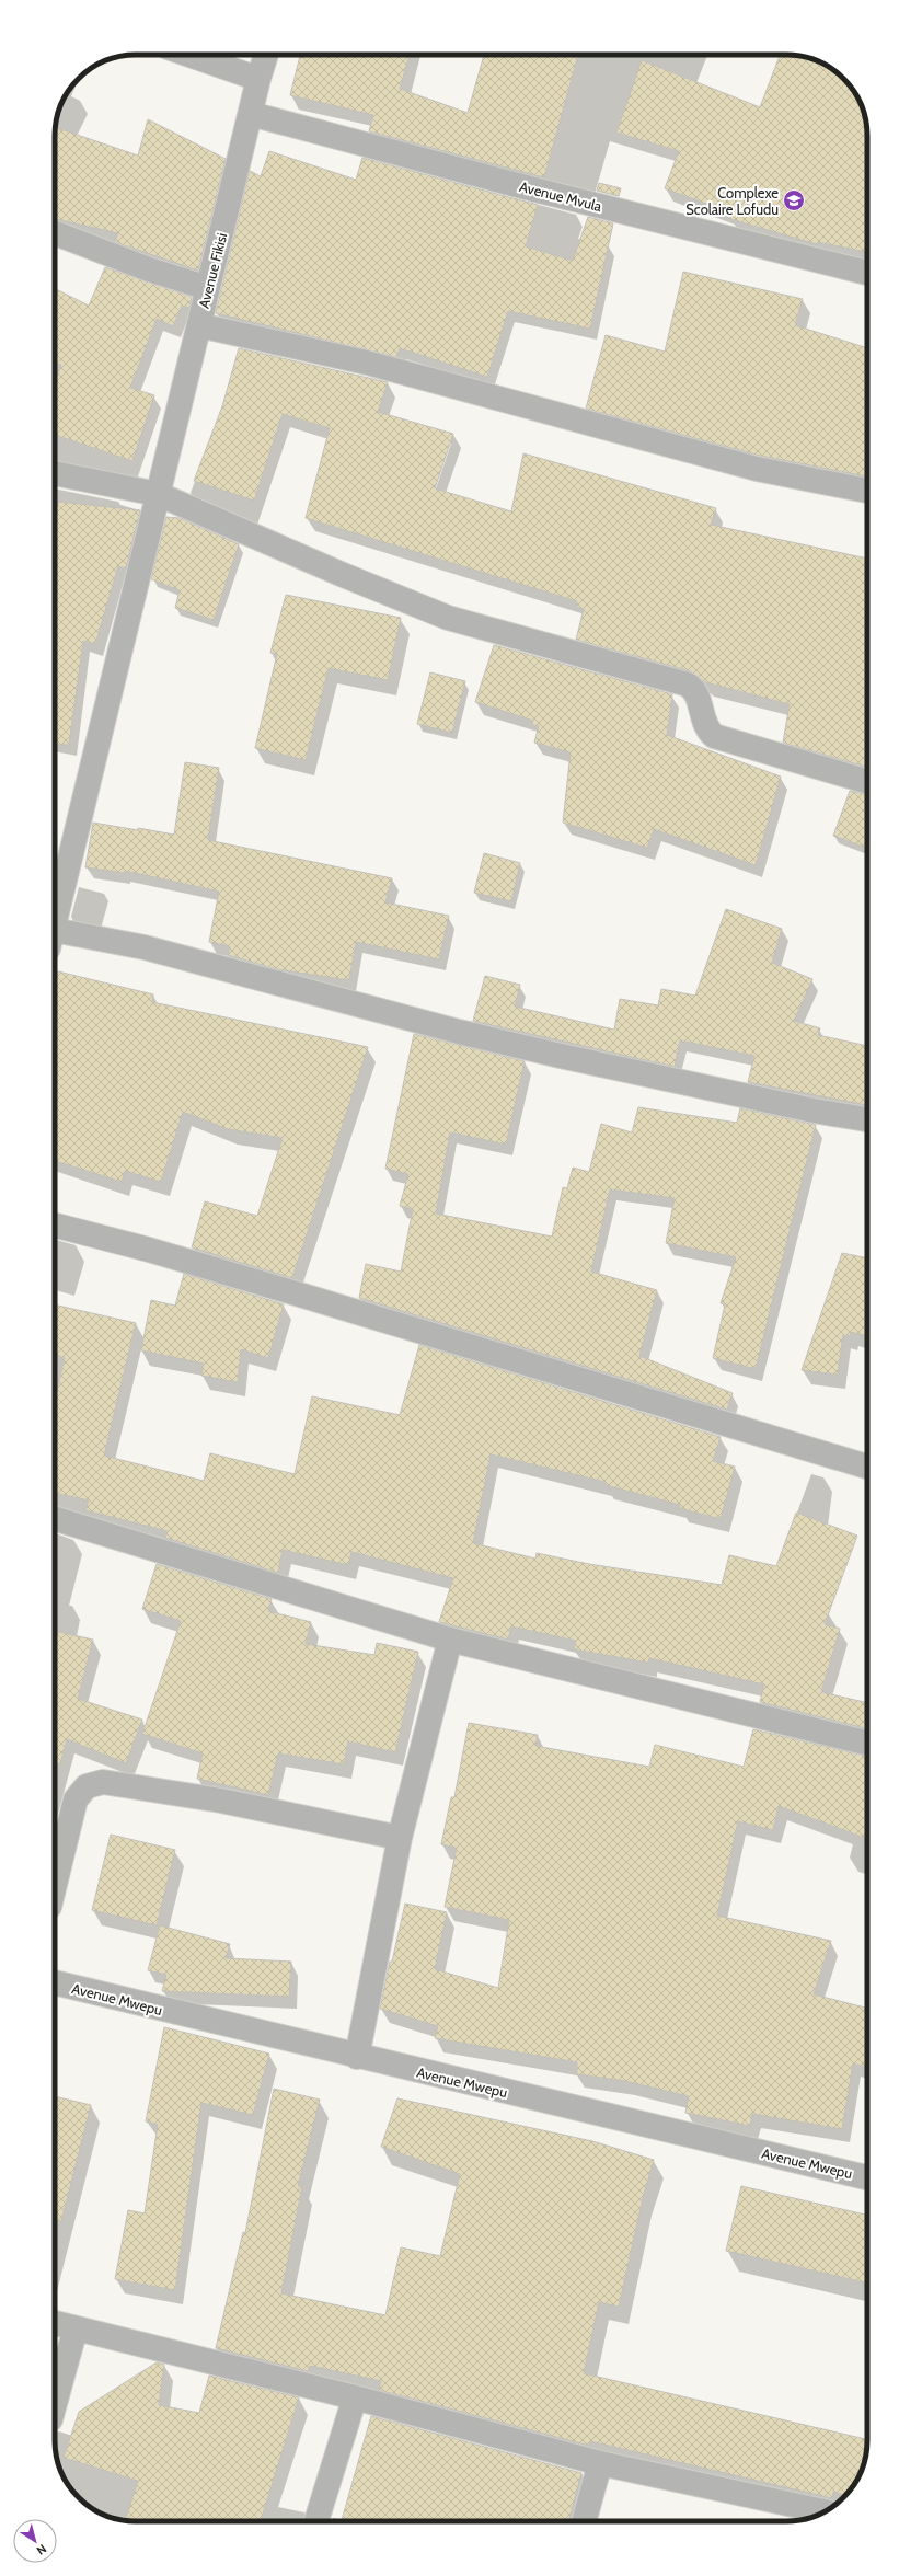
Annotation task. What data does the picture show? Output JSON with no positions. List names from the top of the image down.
{
  "streets": {
    "street": ["Avenue Mvula", "Avenue Fikisi", "Avenue Mwepu"]
  },
  "crossings": [
    ["Avenue Mvula", "Avenue Fikisi"]
  ],
  "places": {
    "school or university": ["Complexe Scolaire Lofudu"]
  },
  "north": "bottom right"
}
